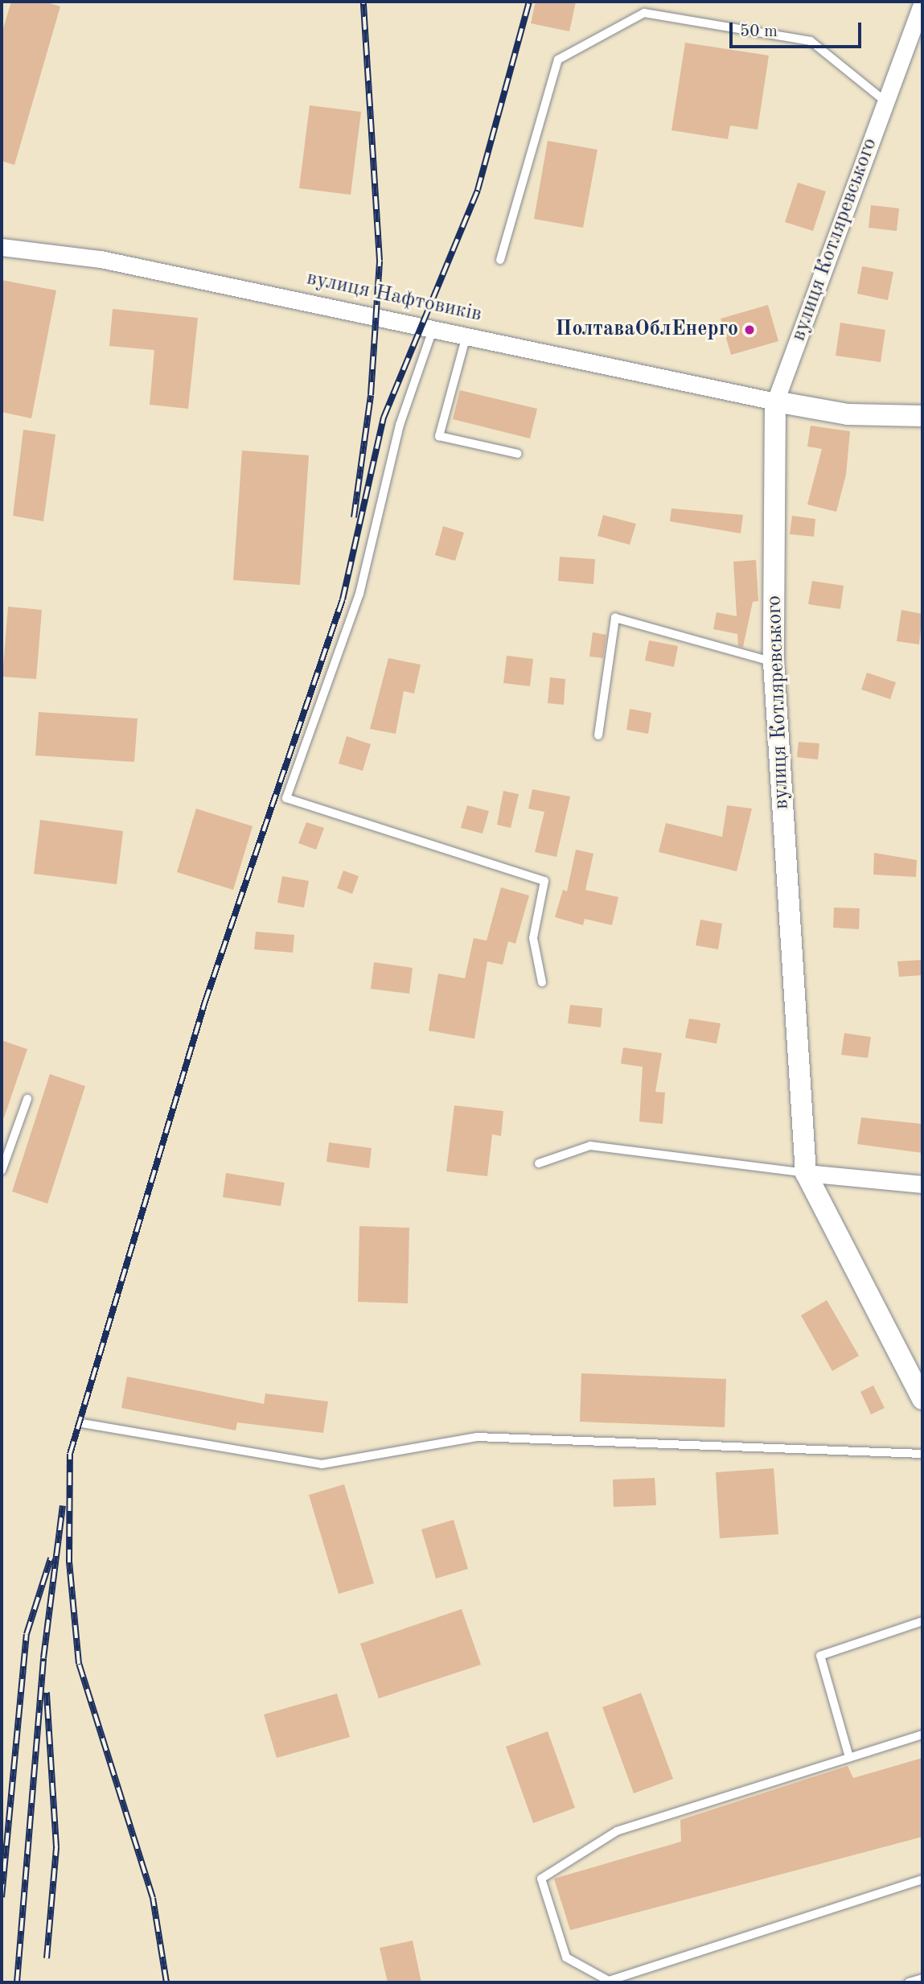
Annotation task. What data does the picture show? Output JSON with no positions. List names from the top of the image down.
{
  "streets": {
    "street": ["вулиця Котляревського", "вулиця Нафтовиків"]
  },
  "crossings": [
    ["вулиця Котляревського", "вулиця Нафтовиків"]
  ],
  "places": ["ПолтаваОблЕнерго"],
  "scale_bar": "50 m"
}
